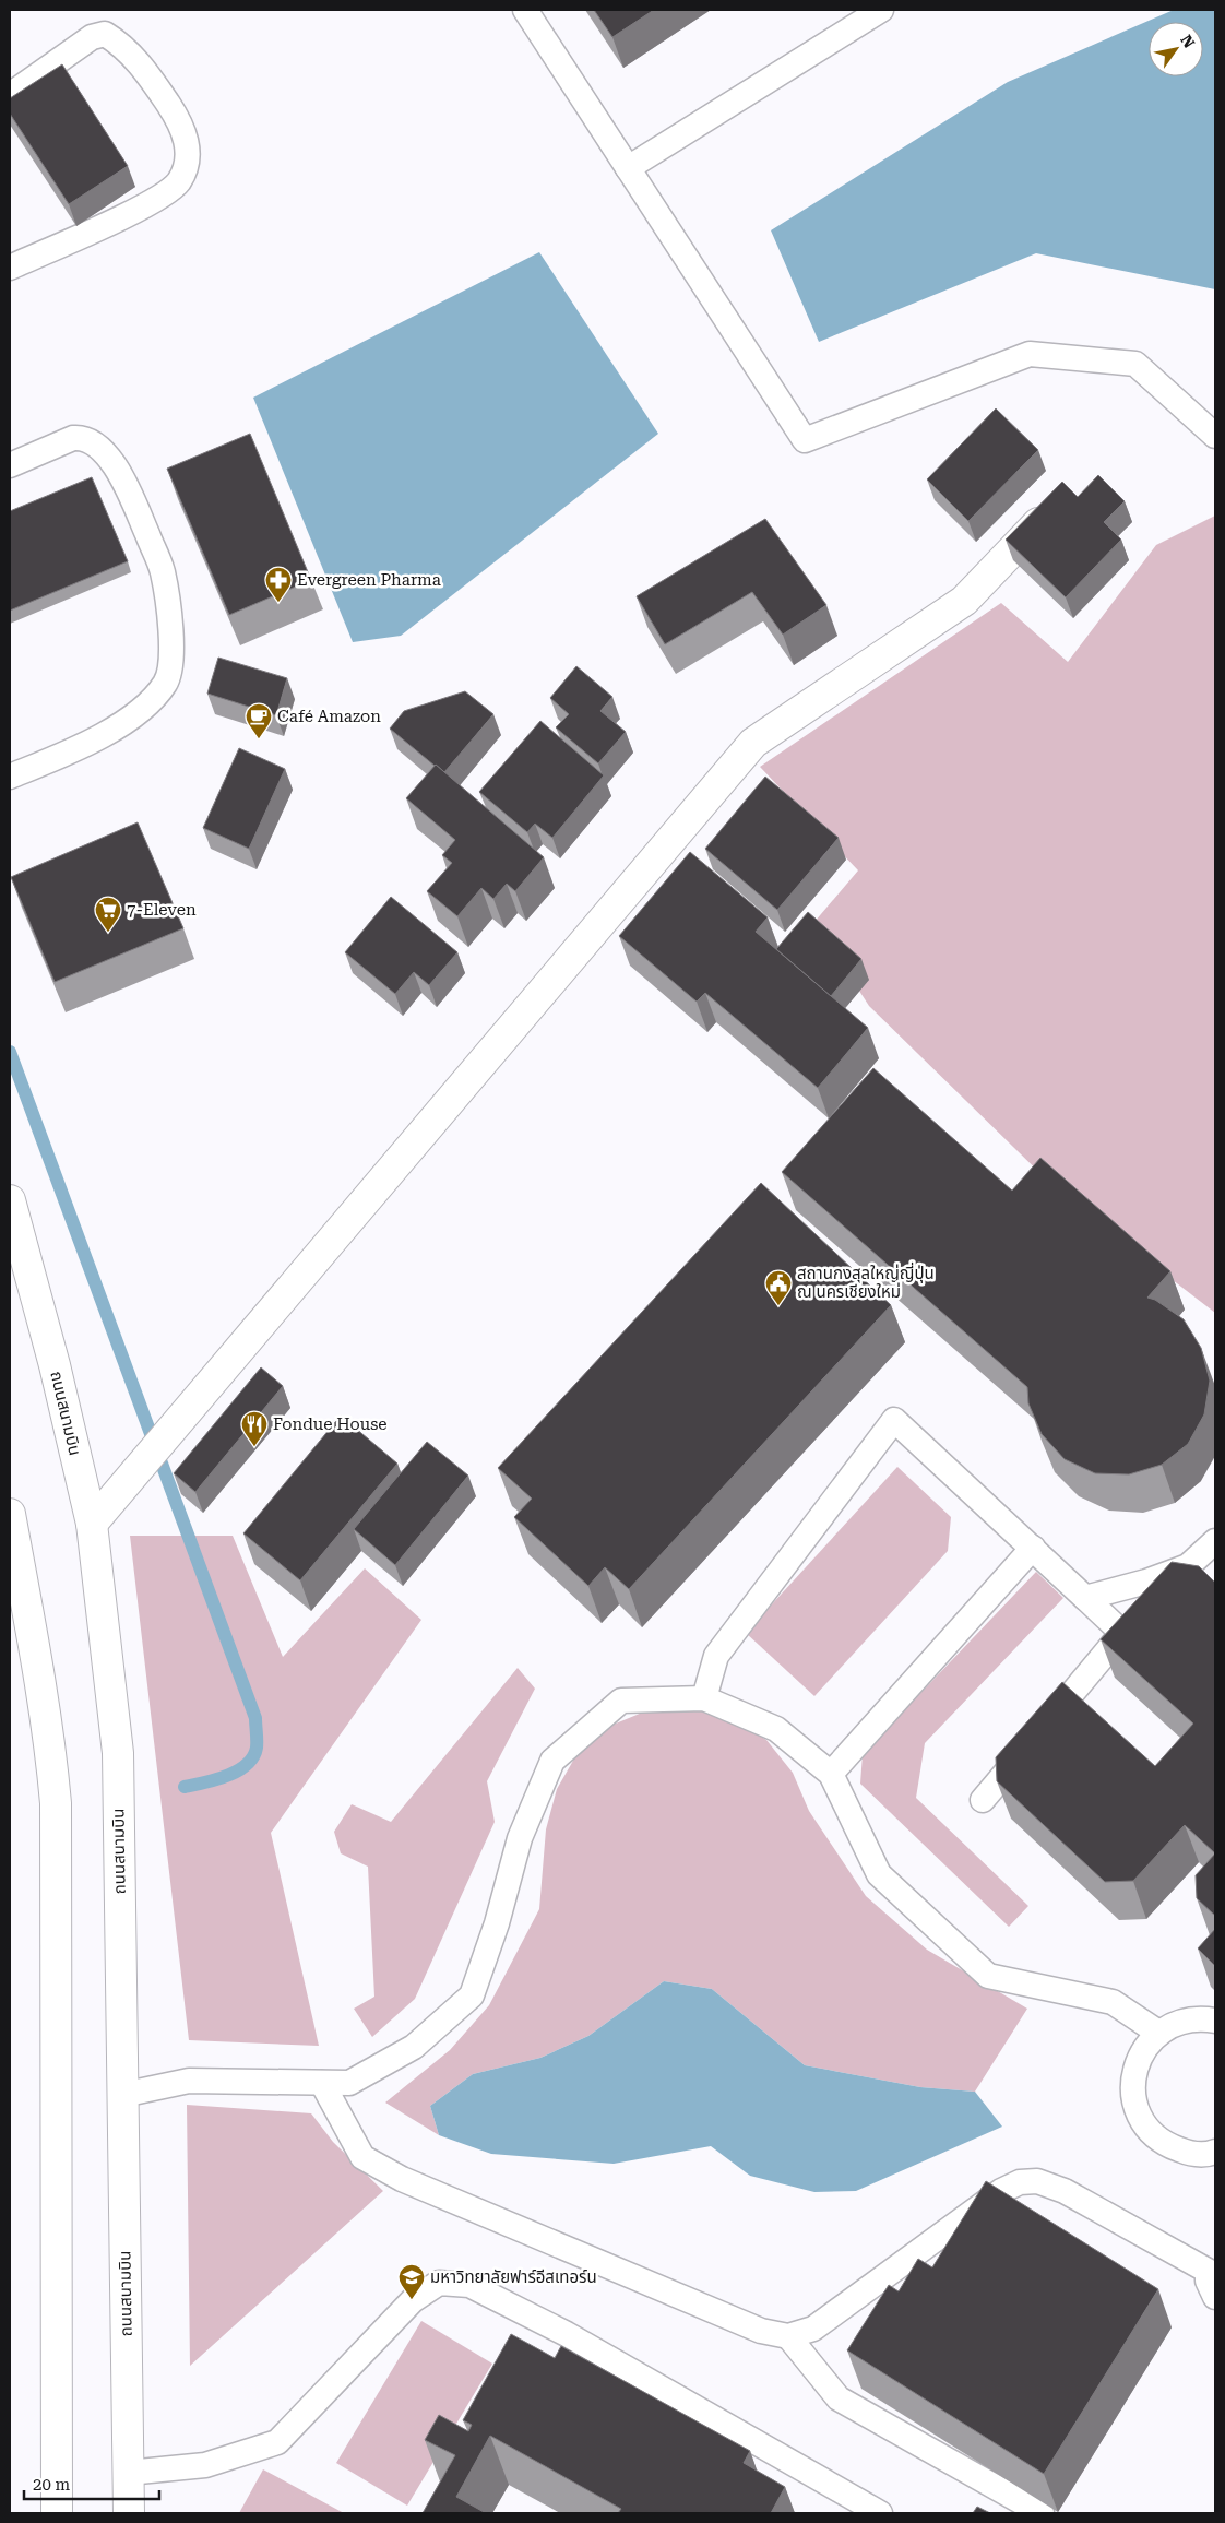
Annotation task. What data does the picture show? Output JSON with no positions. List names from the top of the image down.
{
  "streets": {
    "main road": ["ถนนสนามบิน"]
  },
  "places": {
    "pharmacy": ["Evergreen Pharma"],
    "cafe": ["Café Amazon"],
    "supermarket": ["7-Eleven"],
    "public building": ["สถานกงสุลใหญ่ญี่ปุ่น ณ นครเชียงใหม่"],
    "restaurant": ["Fondue House"],
    "school or university": ["มหาวิทยาลัยฟาร์อีสเทอร์น"]
  },
  "scale_bar": "20 m",
  "north": "top right"
}
